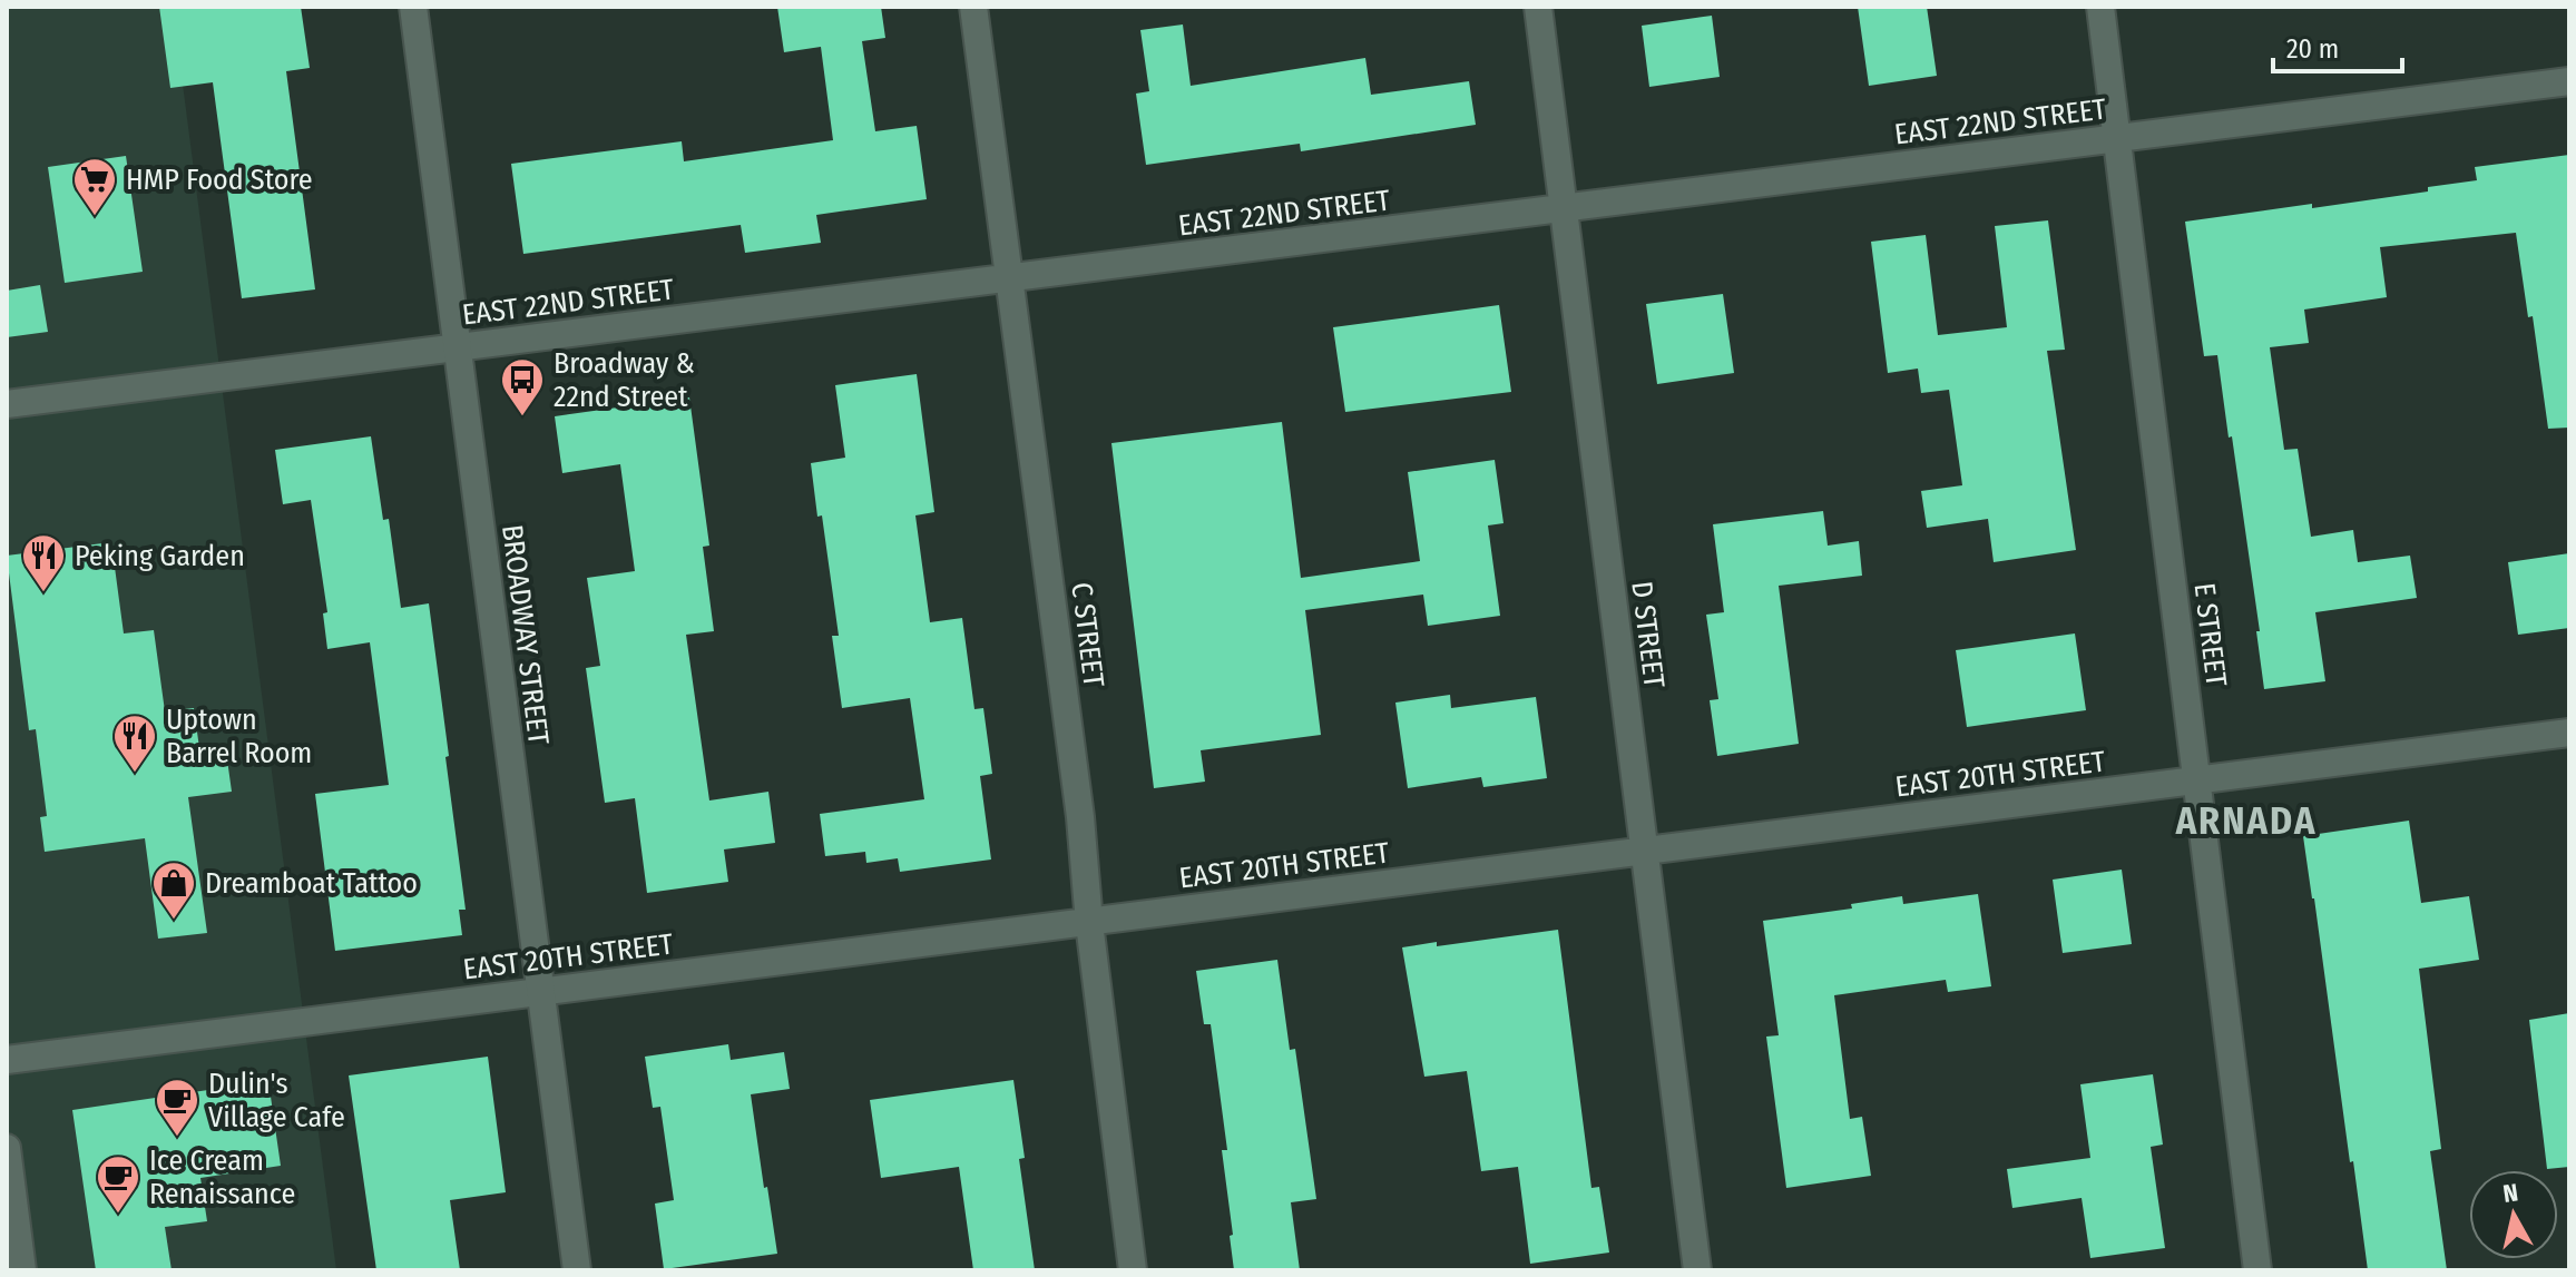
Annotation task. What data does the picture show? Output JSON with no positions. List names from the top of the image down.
{
  "streets": {
    "street": [
      "EAST 22ND STREET",
      "BROADWAY STREET",
      "C STREET",
      "D STREET",
      "E STREET",
      "EAST 20TH STREET"
    ]
  },
  "crossings": [
    ["EAST 22ND STREET", "BROADWAY STREET"],
    ["EAST 22ND STREET", "C STREET"],
    ["EAST 22ND STREET", "D STREET"],
    ["EAST 22ND STREET", "E STREET"],
    ["BROADWAY STREET", "EAST 20TH STREET"],
    ["C STREET", "EAST 20TH STREET"],
    ["D STREET", "EAST 20TH STREET"],
    ["E STREET", "EAST 20TH STREET"]
  ],
  "districts": ["ARNADA"],
  "places": {
    "supermarket": ["HMP Food Store"],
    "bus stop": ["Broadway & 22nd Street"],
    "restaurant": ["Peking Garden", "Uptown Barrel Room"],
    "shop": ["Dreamboat Tattoo"],
    "cafe": ["Dulin's Village Cafe", "Ice Cream Renaissance"]
  },
  "scale_bar": "20 m",
  "north": "top"
}
